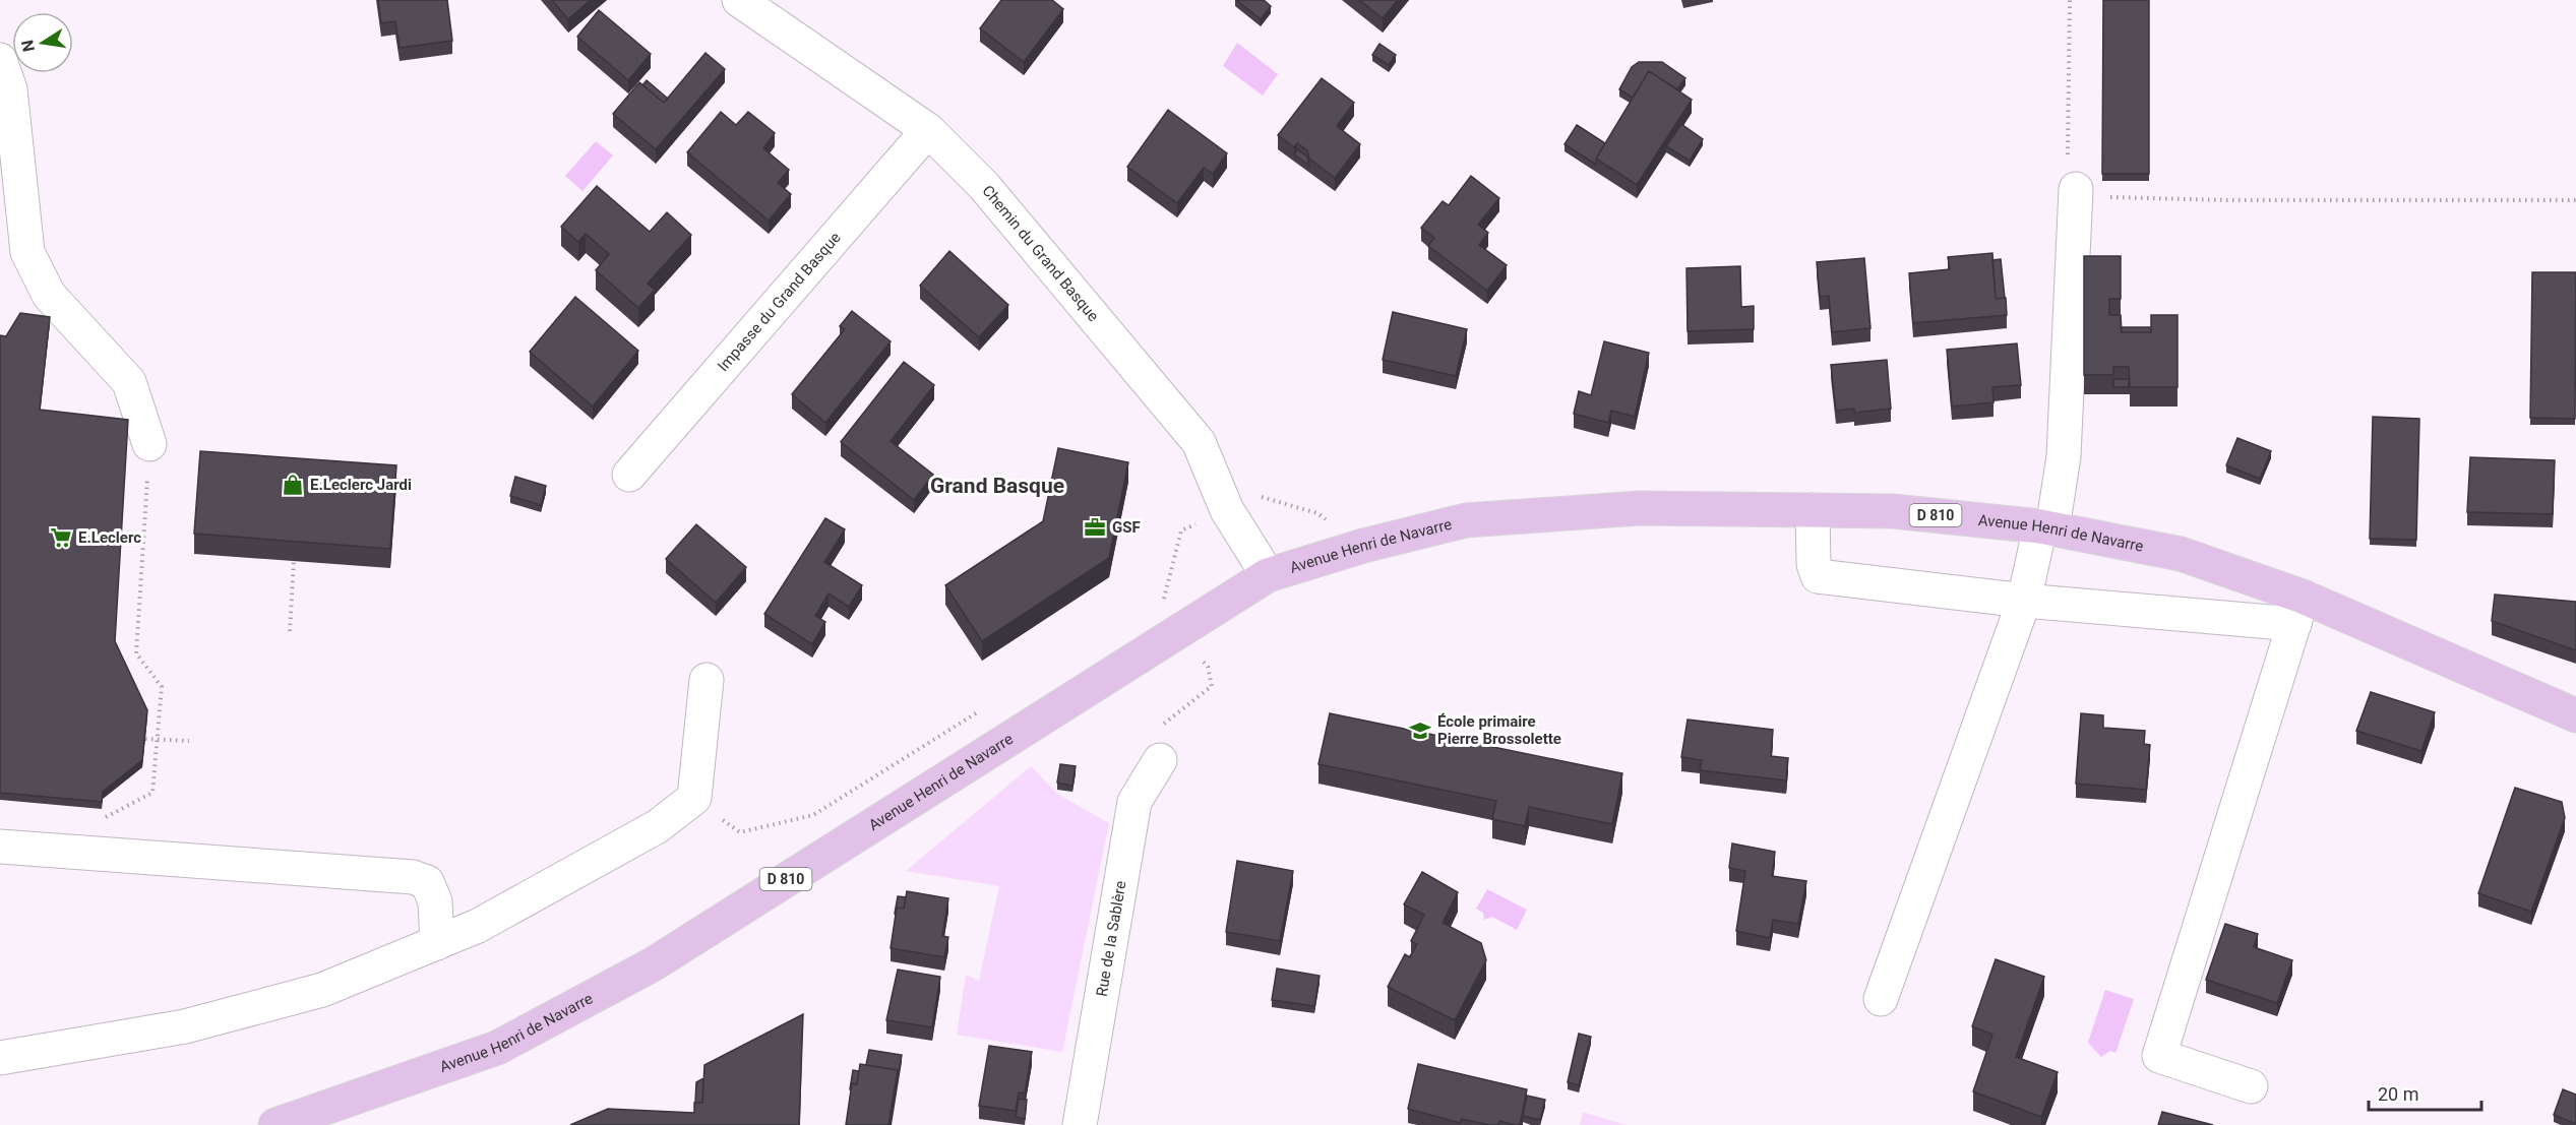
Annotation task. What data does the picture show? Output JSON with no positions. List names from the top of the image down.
{
  "streets": {
    "main road": ["D 810", "Avenue Henri de Navarre"],
    "street": ["Chemin du Grand Basque", "Impasse du Grand Basque", "Rue de la Sablère"]
  },
  "crossings": [
    ["Chemin du Grand Basque", "Impasse du Grand Basque"],
    ["Chemin du Grand Basque", "Avenue Henri de Navarre"]
  ],
  "districts": ["Grand Basque"],
  "places": {
    "shop": ["E.Leclerc Jardi"],
    "office": ["GSF"],
    "supermarket": ["E.Leclerc"],
    "school or university": ["École primaire Pierre Brossolette"]
  },
  "scale_bar": "20 m",
  "north": "left"
}
